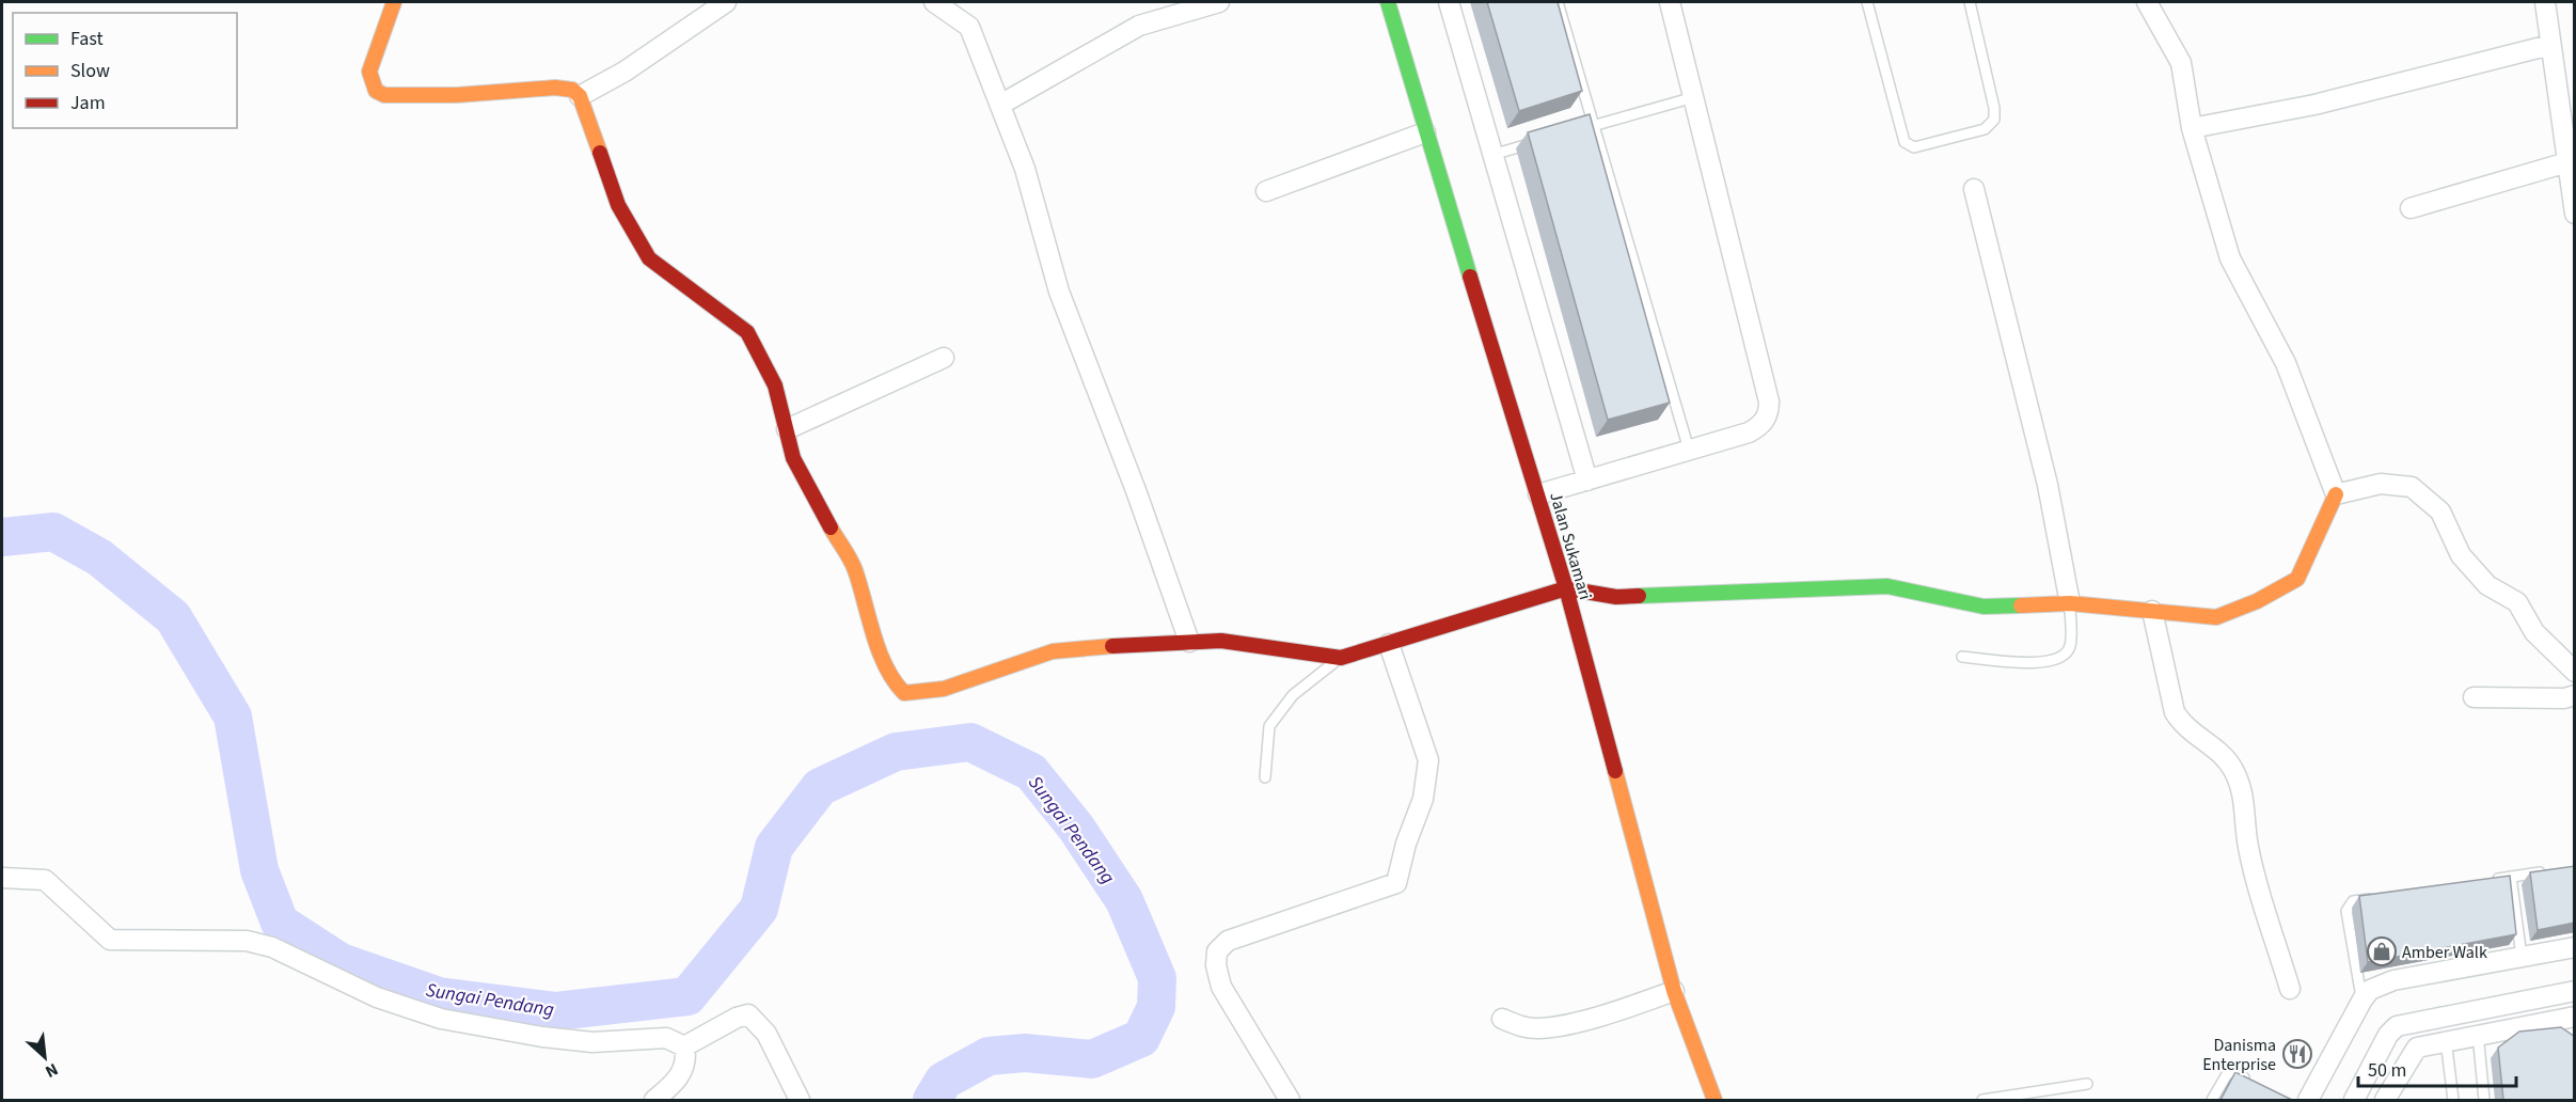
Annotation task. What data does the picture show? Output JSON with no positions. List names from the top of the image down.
{
  "streets": {
    "street": ["Jalan Sukamari"]
  },
  "water": ["Sungai Pendang"],
  "places": {
    "shop": ["Amber Walk"],
    "restaurant": ["Danisma Enterprise"]
  },
  "legend": ["Fast", "Slow", "Jam"],
  "scale_bar": "50 m",
  "north": "bottom right"
}
